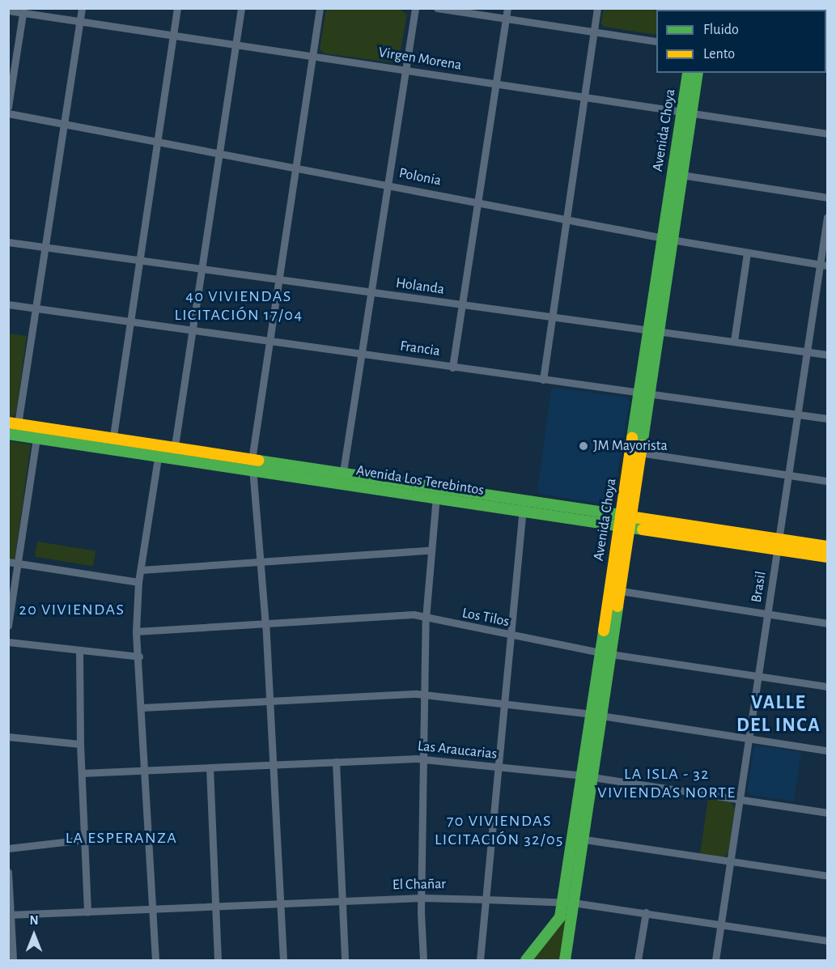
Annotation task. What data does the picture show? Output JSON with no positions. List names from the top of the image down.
{
  "streets": {
    "main road": ["Avenida Choya", "Avenida Los Terebintos"],
    "street": [
      "Virgen Morena",
      "Polonia",
      "Holanda",
      "Francia",
      "Brasil",
      "Los Tilos",
      "Las Araucarias",
      "El Chañar"
    ]
  },
  "crossings": [
    ["Virgen Morena", "Avenida Choya"],
    ["Avenida Choya", "Polonia"],
    ["Avenida Choya", "Holanda"],
    ["Avenida Choya", "Francia"],
    ["Avenida Choya", "Avenida Los Terebintos"],
    ["Avenida Choya", "Los Tilos"],
    ["Avenida Choya", "Las Araucarias"],
    ["Avenida Choya", "El Chañar"],
    ["Polonia", "Brasil"],
    ["Holanda", "Brasil"],
    ["Francia", "Brasil"],
    ["Avenida Los Terebintos", "Brasil"],
    ["Brasil", "Los Tilos"],
    ["Brasil", "Las Araucarias"],
    ["Brasil", "El Chañar"]
  ],
  "districts": [
    "40 VIVIENDAS LICITACIÓN 17/04",
    "20 VIVIENDAS",
    "VALLE DEL INCA",
    "LA ISLA - 32 VIVIENDAS NORTE",
    "70 VIVIENDAS LICITACIÓN 32/05",
    "LA ESPERANZA"
  ],
  "places": ["JM Mayorista"],
  "legend": ["Fluido", "Lento"],
  "north": "top"
}
